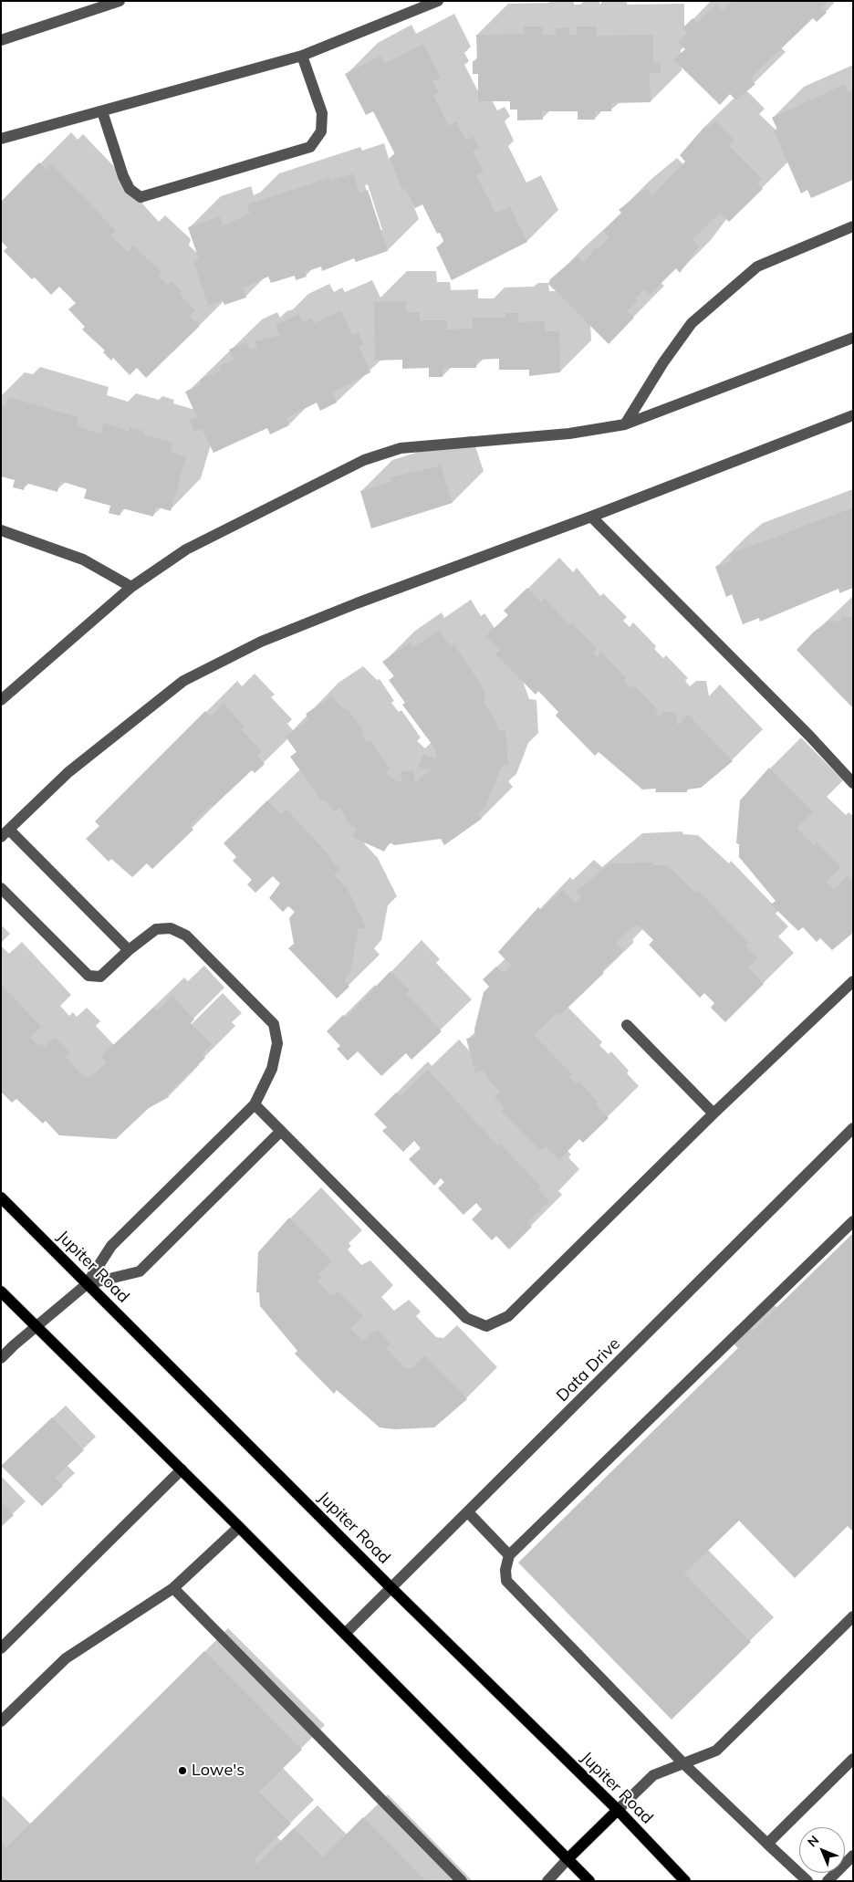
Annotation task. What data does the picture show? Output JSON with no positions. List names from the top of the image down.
{
  "streets": {
    "main road": ["Jupiter Road"],
    "street": ["Data Drive"]
  },
  "crossings": [
    ["Jupiter Road", "Data Drive"]
  ],
  "places": ["Lowe's"],
  "north": "top left"
}
